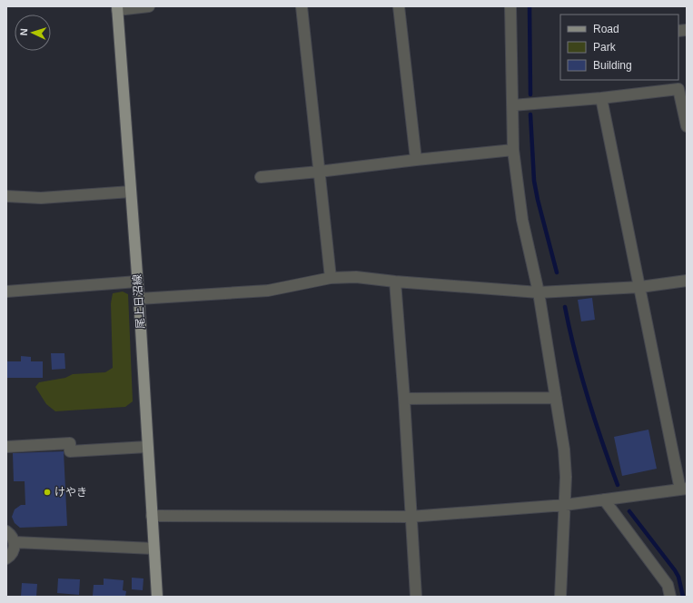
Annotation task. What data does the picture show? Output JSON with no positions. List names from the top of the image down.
{
  "streets": {
    "main road": ["尾上日沼線"]
  },
  "places": ["けやき"],
  "legend": ["Road", "Park", "Building"],
  "north": "left"
}
